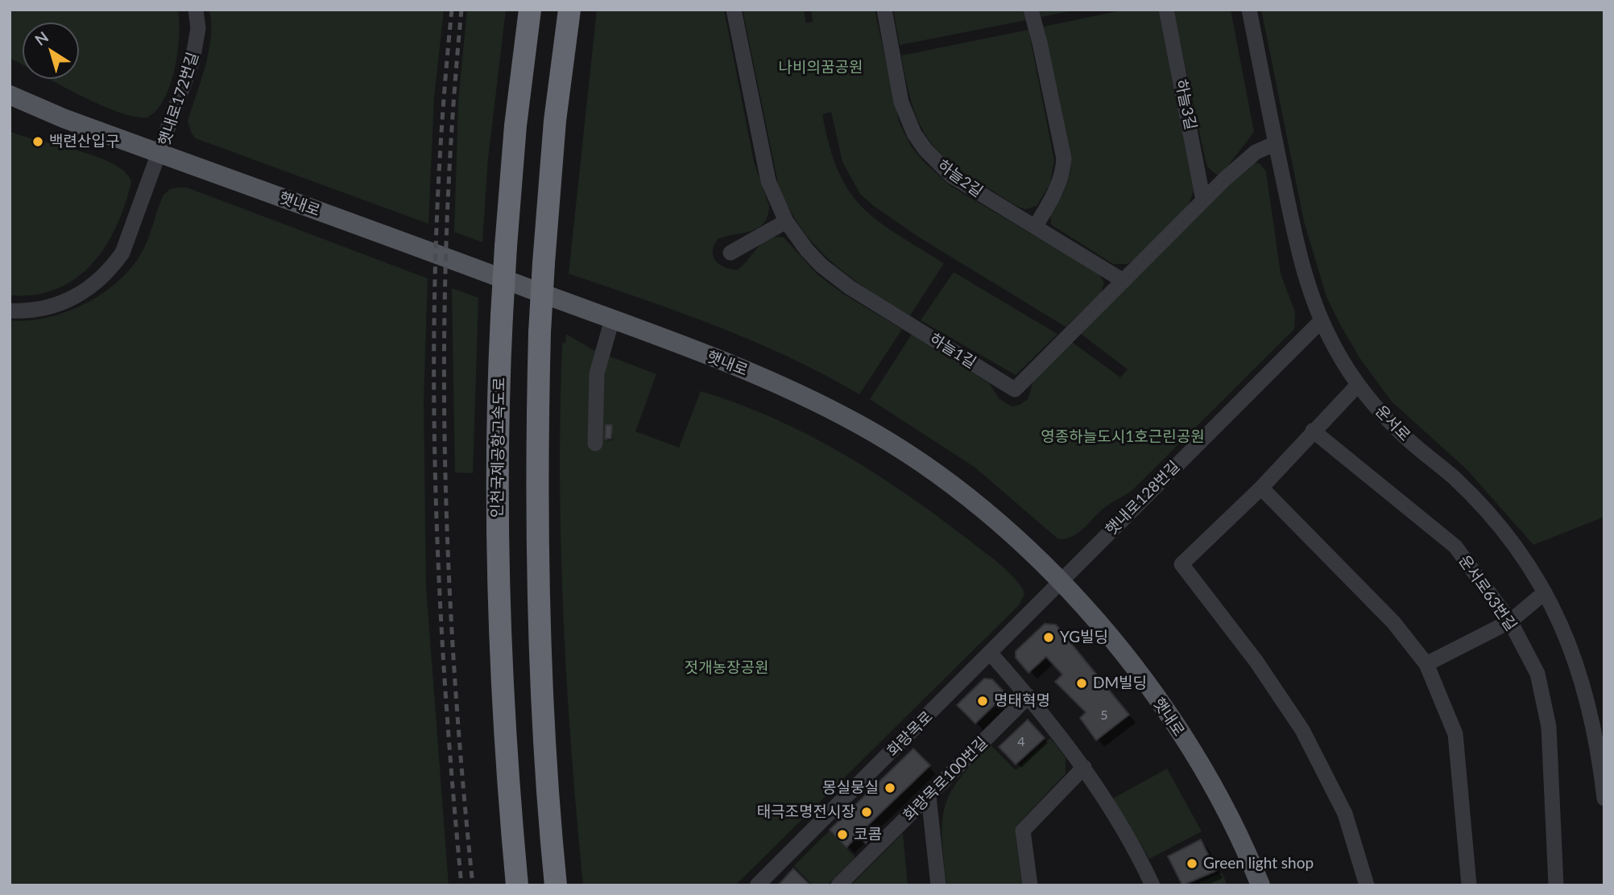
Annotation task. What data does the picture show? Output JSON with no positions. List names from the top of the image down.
{
  "streets": {
    "highway": ["인천국제공항고속도로"],
    "main road": ["햇내로"],
    "street": [
      "햇내로172번길",
      "하늘3길",
      "하늘2길",
      "하늘1길",
      "운서로",
      "햇내로128번길",
      "운서로63번길",
      "화랑목로",
      "화랑목로100번길"
    ]
  },
  "crossings": [
    ["햇내로172번길", "햇내로"],
    ["하늘3길", "하늘1길"],
    ["하늘2길", "하늘1길"],
    ["햇내로", "햇내로128번길"],
    ["햇내로", "화랑목로"],
    ["하늘1길", "운서로"],
    ["운서로", "햇내로128번길"],
    ["햇내로128번길", "화랑목로"]
  ],
  "parks": ["나비의꿈공원", "영종하늘도시1호근린공원", "젓개농장공원"],
  "places": [
    "백련산입구",
    "YG빌딩",
    "DM빌딩",
    "명태혁명",
    "몽실뭉실",
    "태극조명전시장",
    "코콤",
    "Green light shop"
  ],
  "house_numbers": ["5", "4"],
  "north": "top left"
}
